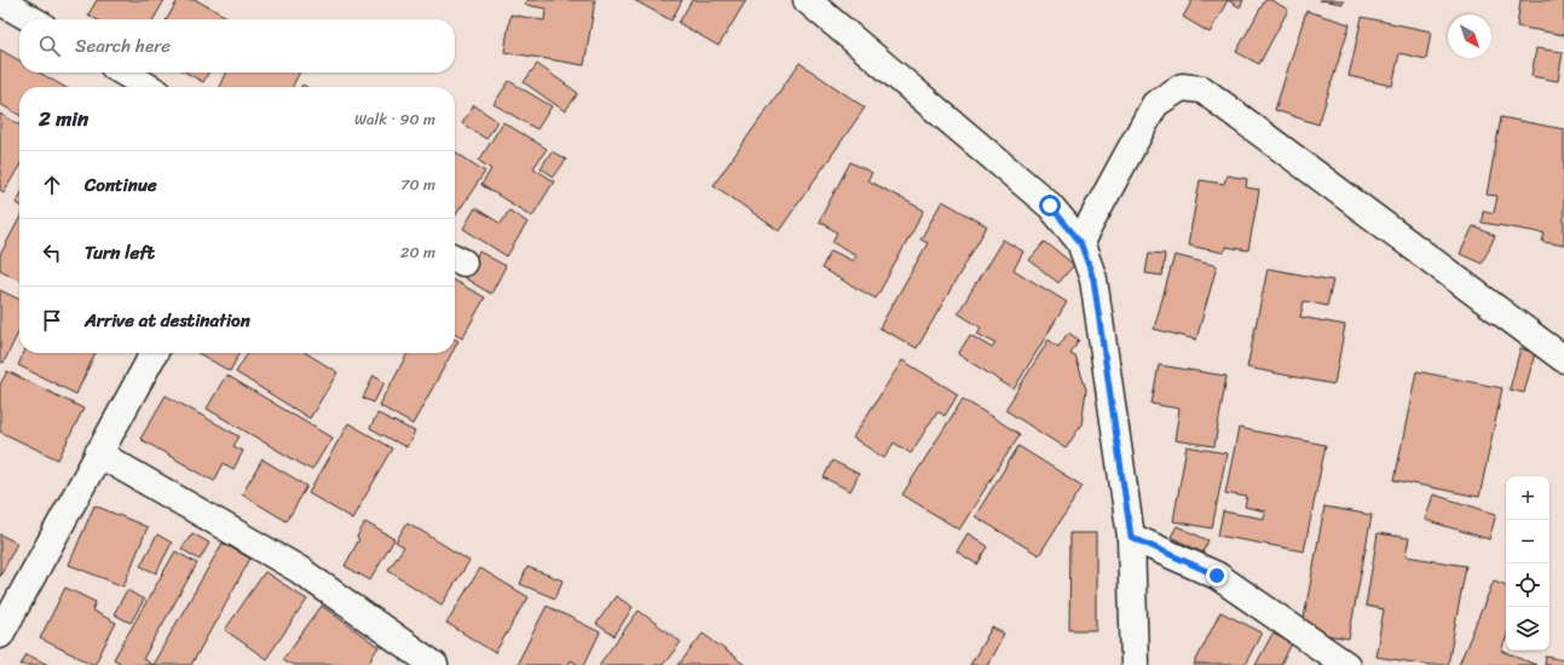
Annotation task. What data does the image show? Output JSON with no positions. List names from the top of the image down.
{
  "north": "bottom right",
  "page": {
    "search": "Search here",
    "heading": ["2 min", "Walk · 90 m"],
    "list": [
      ["Continue", "70 m"],
      ["Turn left", "20 m"],
      "Arrive at destination"
    ],
    "map_buttons": ["+", "−"]
  }
}
